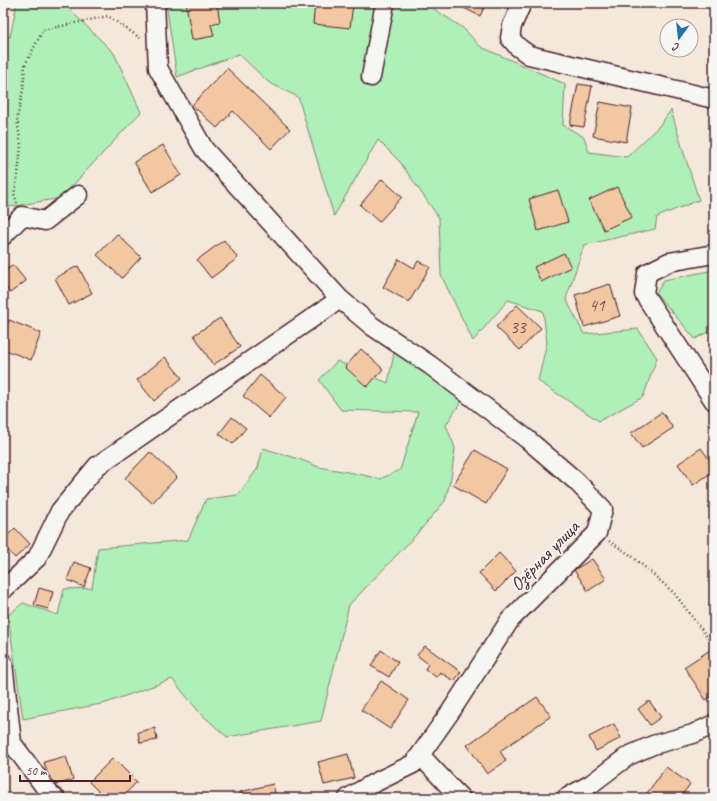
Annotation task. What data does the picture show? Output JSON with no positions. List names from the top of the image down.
{
  "streets": {
    "street": ["Озёрная улица"]
  },
  "house_numbers": ["41", "33"],
  "scale_bar": "50 m",
  "north": "bottom"
}
